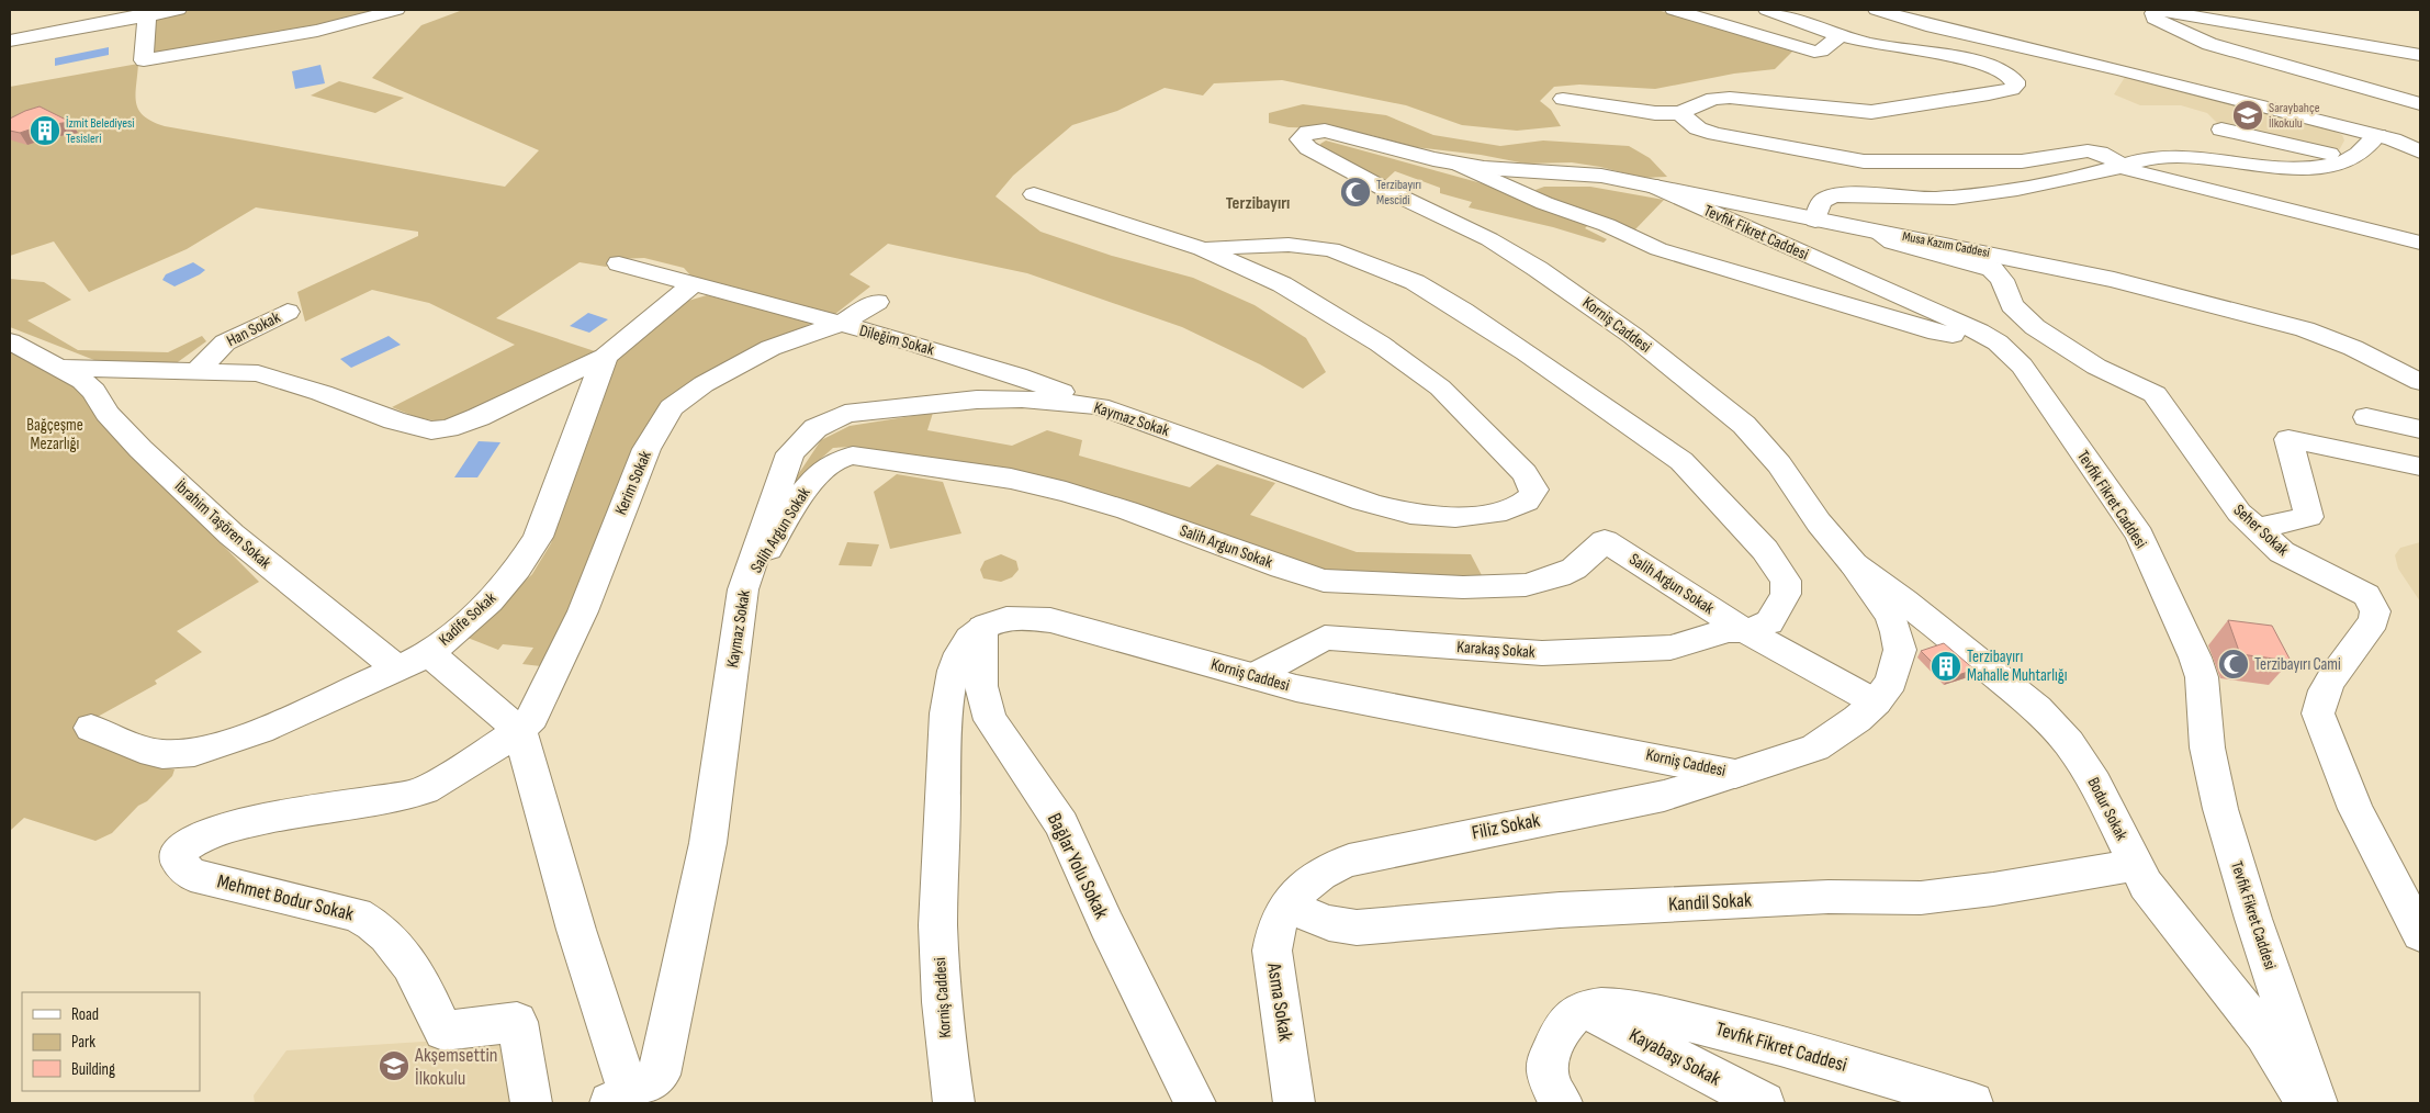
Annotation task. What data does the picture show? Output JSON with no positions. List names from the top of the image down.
{
  "streets": {
    "street": [
      "Tevfik Fikret Caddesi",
      "Musa Kazım Caddesi",
      "Korniş Caddesi",
      "Han Sokak",
      "Dileğim Sokak",
      "Kaymaz Sokak",
      "Kerim Sokak",
      "İbrahim Taşören Sokak",
      "Salih Argun Sokak",
      "Seher Sokak",
      "Kadife Sokak",
      "Karakaş Sokak",
      "Bodur Sokak",
      "Filiz Sokak",
      "Bağlar Yolu Sokak",
      "Mehmet Bodur Sokak",
      "Kandil Sokak",
      "Asma Sokak",
      "Kayabaşı Sokak"
    ]
  },
  "crossings": [
    ["Tevfik Fikret Caddesi", "Musa Kazım Caddesi"],
    ["Tevfik Fikret Caddesi", "Kayabaşı Sokak"],
    ["Musa Kazım Caddesi", "Korniş Caddesi"],
    ["Musa Kazım Caddesi", "Seher Sokak"],
    ["Korniş Caddesi", "Karakaş Sokak"],
    ["Korniş Caddesi", "Bodur Sokak"],
    ["Korniş Caddesi", "Filiz Sokak"],
    ["Korniş Caddesi", "Bağlar Yolu Sokak"],
    ["Dileğim Sokak", "Kaymaz Sokak"],
    ["Dileğim Sokak", "Kerim Sokak"],
    ["Dileğim Sokak", "Kadife Sokak"],
    ["Kaymaz Sokak", "Salih Argun Sokak"],
    ["Kaymaz Sokak", "Karakaş Sokak"],
    ["Kerim Sokak", "Mehmet Bodur Sokak"],
    ["İbrahim Taşören Sokak", "Kadife Sokak"],
    ["Salih Argun Sokak", "Karakaş Sokak"],
    ["Bodur Sokak", "Kandil Sokak"],
    ["Filiz Sokak", "Kandil Sokak"],
    ["Filiz Sokak", "Asma Sokak"],
    ["Kandil Sokak", "Asma Sokak"]
  ],
  "districts": ["Terzibayırı"],
  "parks": ["Bağçeşme Mezarlığı"],
  "places": {
    "school or university": ["Saraybahçe İlkokulu", "Akşemsettin İlkokulu"],
    "building": ["İzmit Belediyesi Tesisleri", "Terzibayırı Mahalle Muhtarlığı"],
    "mosque": ["Terzibayırı Mescidi", "Terzibayırı Cami"]
  },
  "legend": ["Road", "Park", "Building"]
}
